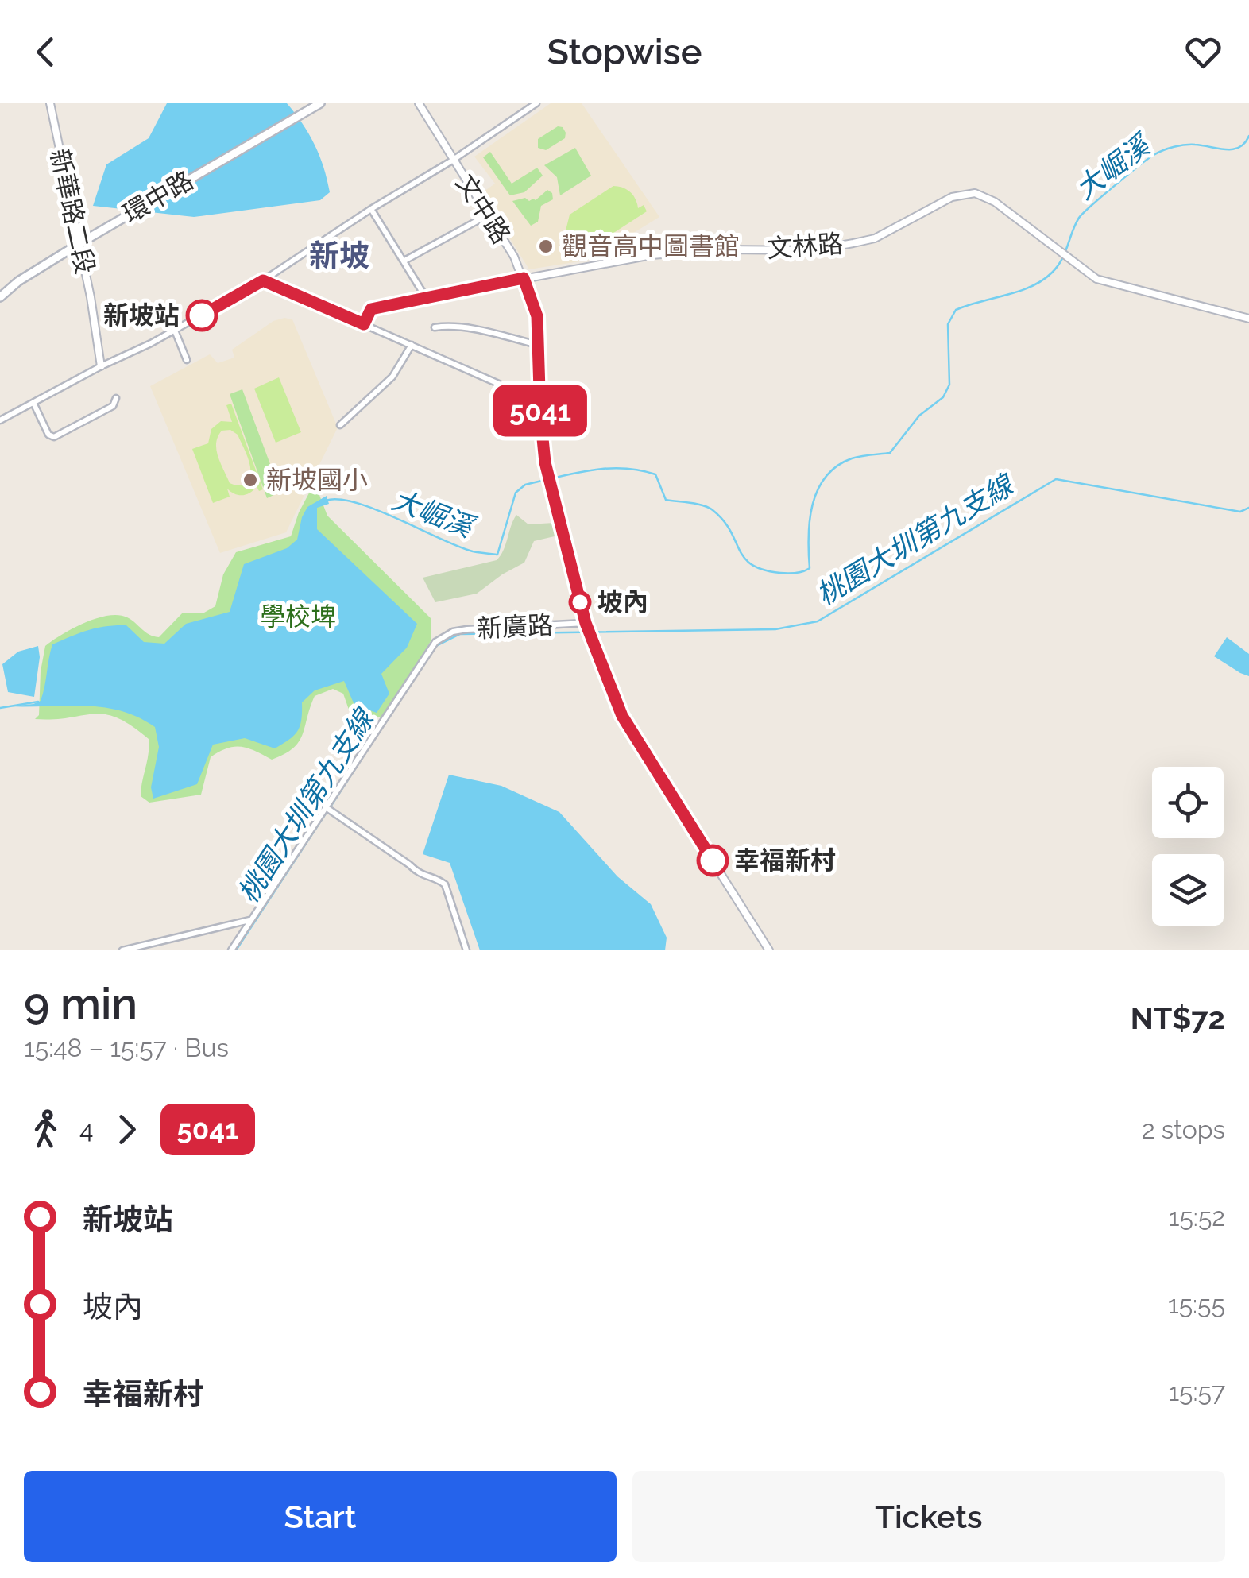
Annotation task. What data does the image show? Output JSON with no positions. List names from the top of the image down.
{
  "streets": {
    "main road": ["環中路"],
    "street": [
      "文中路",
      "新華路二段",
      "文林路",
      "新廣路"
    ]
  },
  "crossings": [
    ["環中路", "新華路二段"],
    ["文中路", "文林路"],
    ["文中路", "新廣路"]
  ],
  "districts": ["新坡"],
  "water": ["大崛溪", "桃園大圳第九支線"],
  "parks": ["學校埤"],
  "places": [
    "觀音高中圖書館",
    "新坡站",
    "新坡國小",
    "坡內",
    "幸福新村"
  ],
  "lines": ["bus line 5041"],
  "page": {
    "header": "Stopwise",
    "on_map": "5041",
    "heading": ["9 min", "15:48 – 15:57 · Bus", "NT$72"],
    "legs": ["4", "5041", "2 stops"],
    "list": [
      {
        "name": "新坡站",
        "value": "15:52"
      },
      {
        "name": "坡內",
        "value": "15:55"
      },
      {
        "name": "幸福新村",
        "value": "15:57"
      }
    ],
    "buttons": ["Start", "Tickets"]
  }
}
